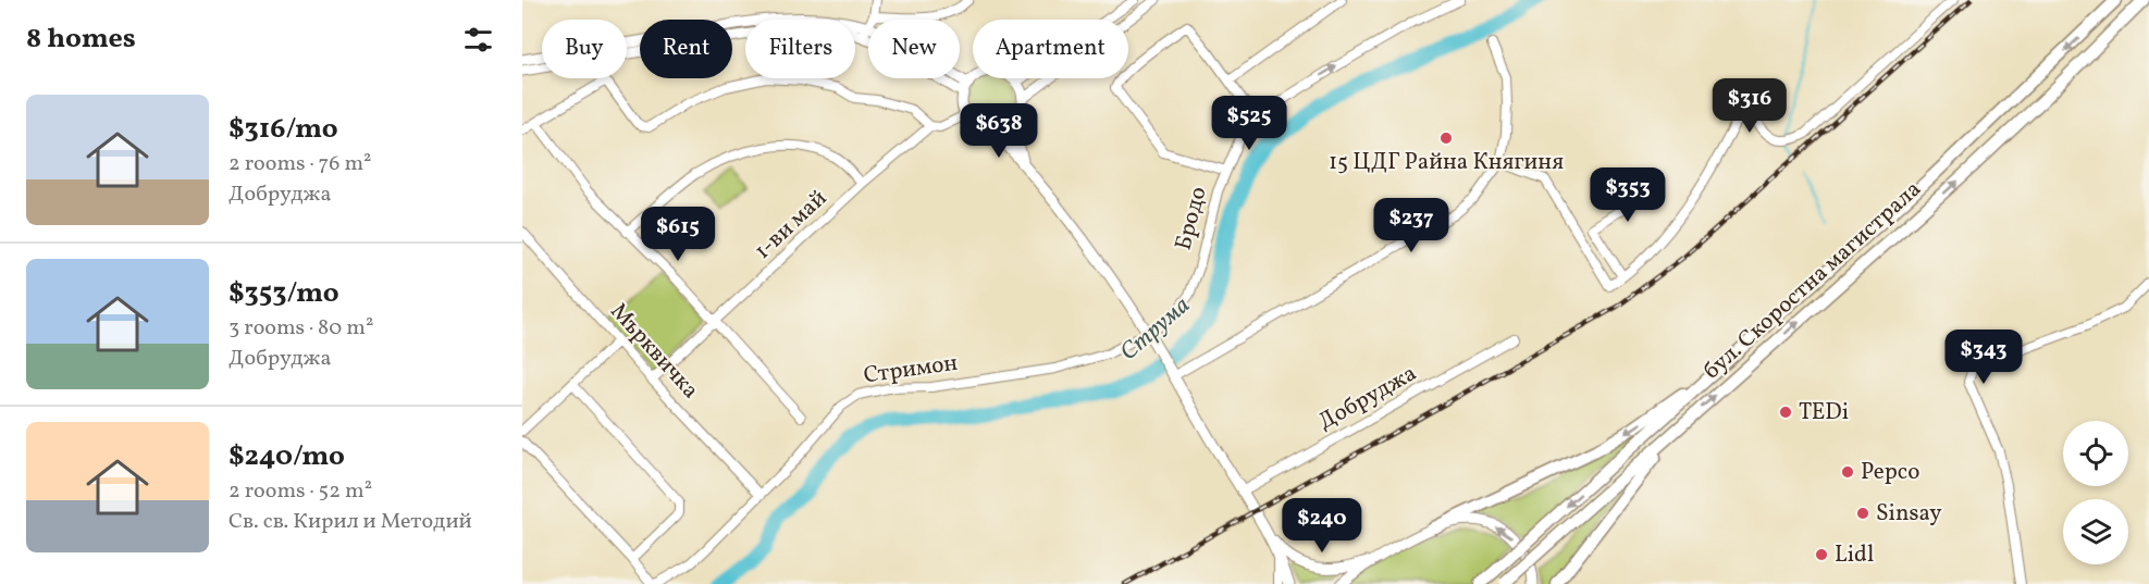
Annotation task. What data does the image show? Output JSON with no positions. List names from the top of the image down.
{
  "streets": {
    "highway": ["бул. Скоростна магистрала"],
    "street": [
      "Бродо",
      "1-ви май",
      "Мърквичка",
      "Стримон",
      "Добруджа"
    ]
  },
  "crossings": [
    ["Бродо", "Стримон"],
    ["1-ви май", "Мърквичка"],
    ["Мърквичка", "Стримон"]
  ],
  "water": ["Струма"],
  "places": [
    "15 ЦДГ Райна Княгиня",
    "TEDi",
    "Pepco",
    "Sinsay",
    "Lidl"
  ],
  "page": {
    "heading": "8 homes",
    "chip": [
      "Buy",
      "Rent",
      "Filters",
      "New",
      "Apartment"
    ],
    "list": [
      {
        "name": "$316/mo",
        "note": "2 rooms · 76 m² · Добруджа"
      },
      {
        "name": "$353/mo",
        "note": "3 rooms · 80 m² · Добруджа"
      },
      {
        "name": "$240/mo",
        "note": "2 rooms · 52 m² · Св. св. Кирил и Методий"
      }
    ],
    "price": [
      "$316",
      "$525",
      "$638",
      "$353",
      "$237",
      "$615",
      "$343",
      "$240"
    ]
  }
}
